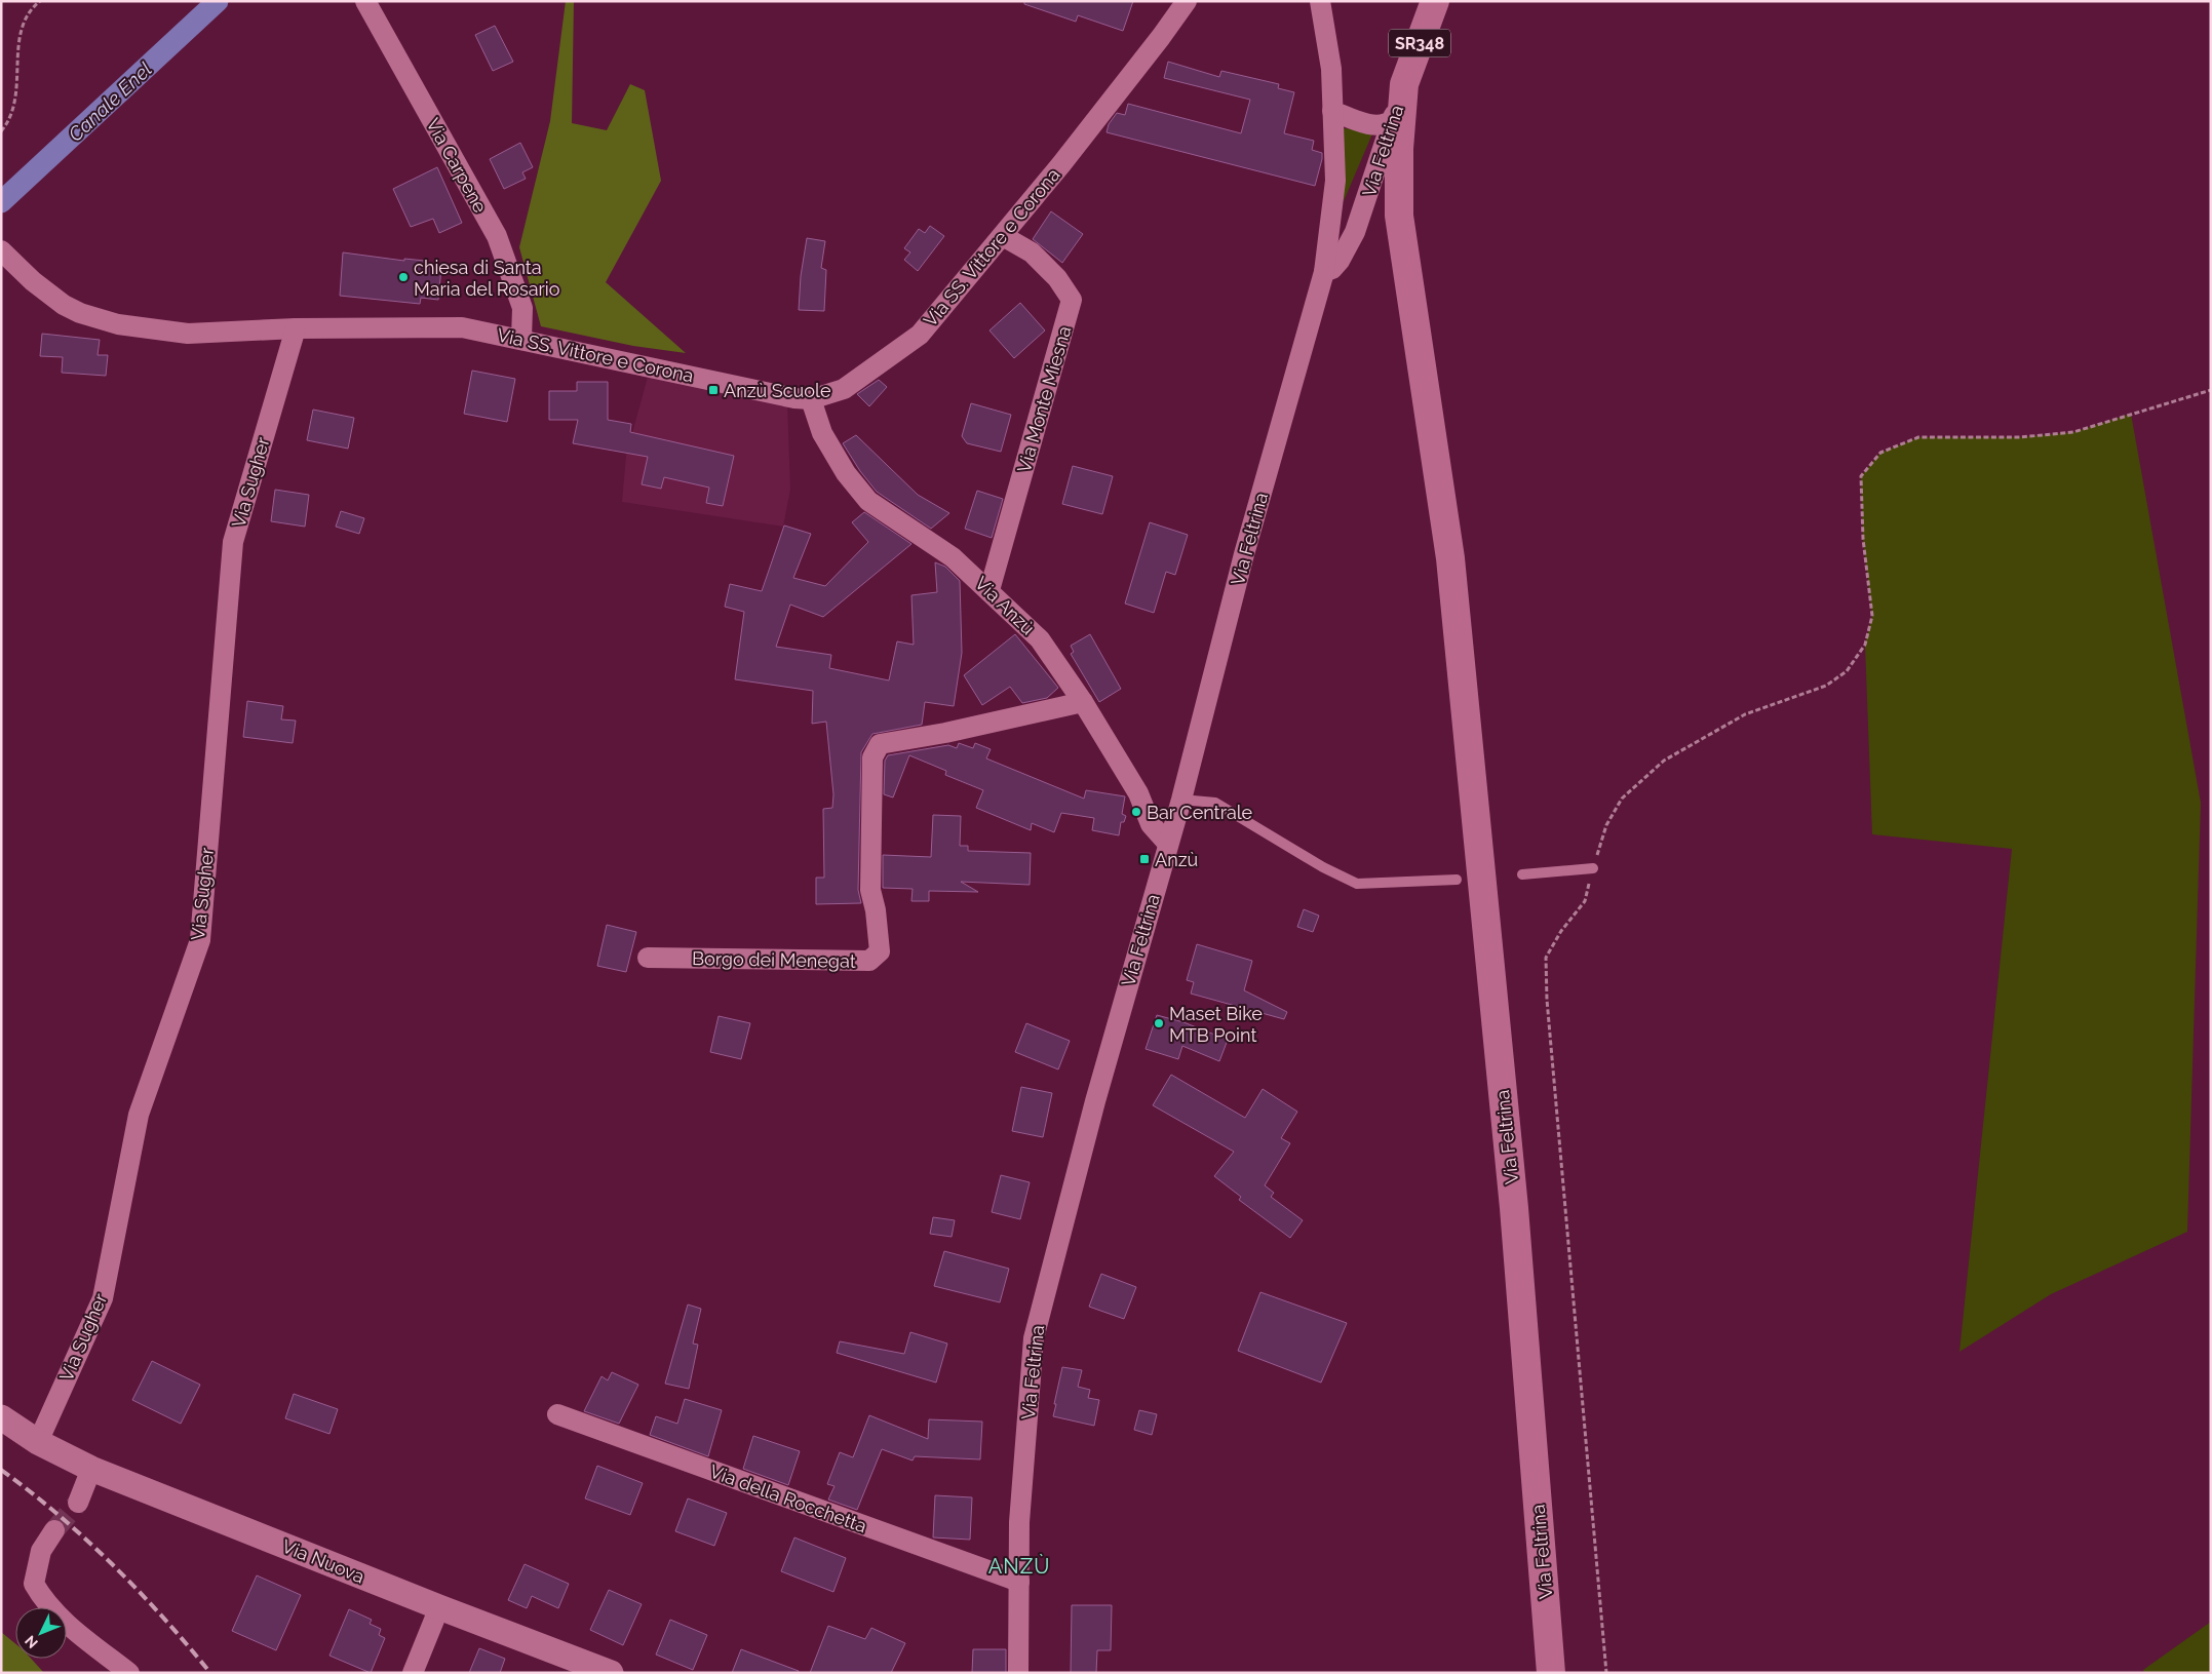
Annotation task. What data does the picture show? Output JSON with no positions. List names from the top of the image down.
{
  "streets": {
    "main road": ["SR348", "Via Feltrina"],
    "street": [
      "Via Carpene",
      "Via SS. Vittore e Corona",
      "Via Monte Miesna",
      "Via Sugher",
      "Via Anzù",
      "Borgo dei Menegat",
      "Via della Rocchetta",
      "Via Nuova"
    ]
  },
  "crossings": [
    ["Via Feltrina", "Via Anzù"],
    ["Via Feltrina", "Via della Rocchetta"],
    ["Via Carpene", "Via SS. Vittore e Corona"],
    ["Via SS. Vittore e Corona", "Via Monte Miesna"],
    ["Via SS. Vittore e Corona", "Via Sugher"],
    ["Via SS. Vittore e Corona", "Via Anzù"],
    ["Via Monte Miesna", "Via Anzù"],
    ["Via Sugher", "Via Nuova"],
    ["Via Anzù", "Borgo dei Menegat"]
  ],
  "districts": ["ANZÙ"],
  "water": ["Canale Enel"],
  "places": {
    "other": ["chiesa di Santa Maria del Rosario", "Bar Centrale", "Maset Bike MTB Point"],
    "transit": ["Anzù Scuole", "Anzù"]
  },
  "north": "bottom left"
}
